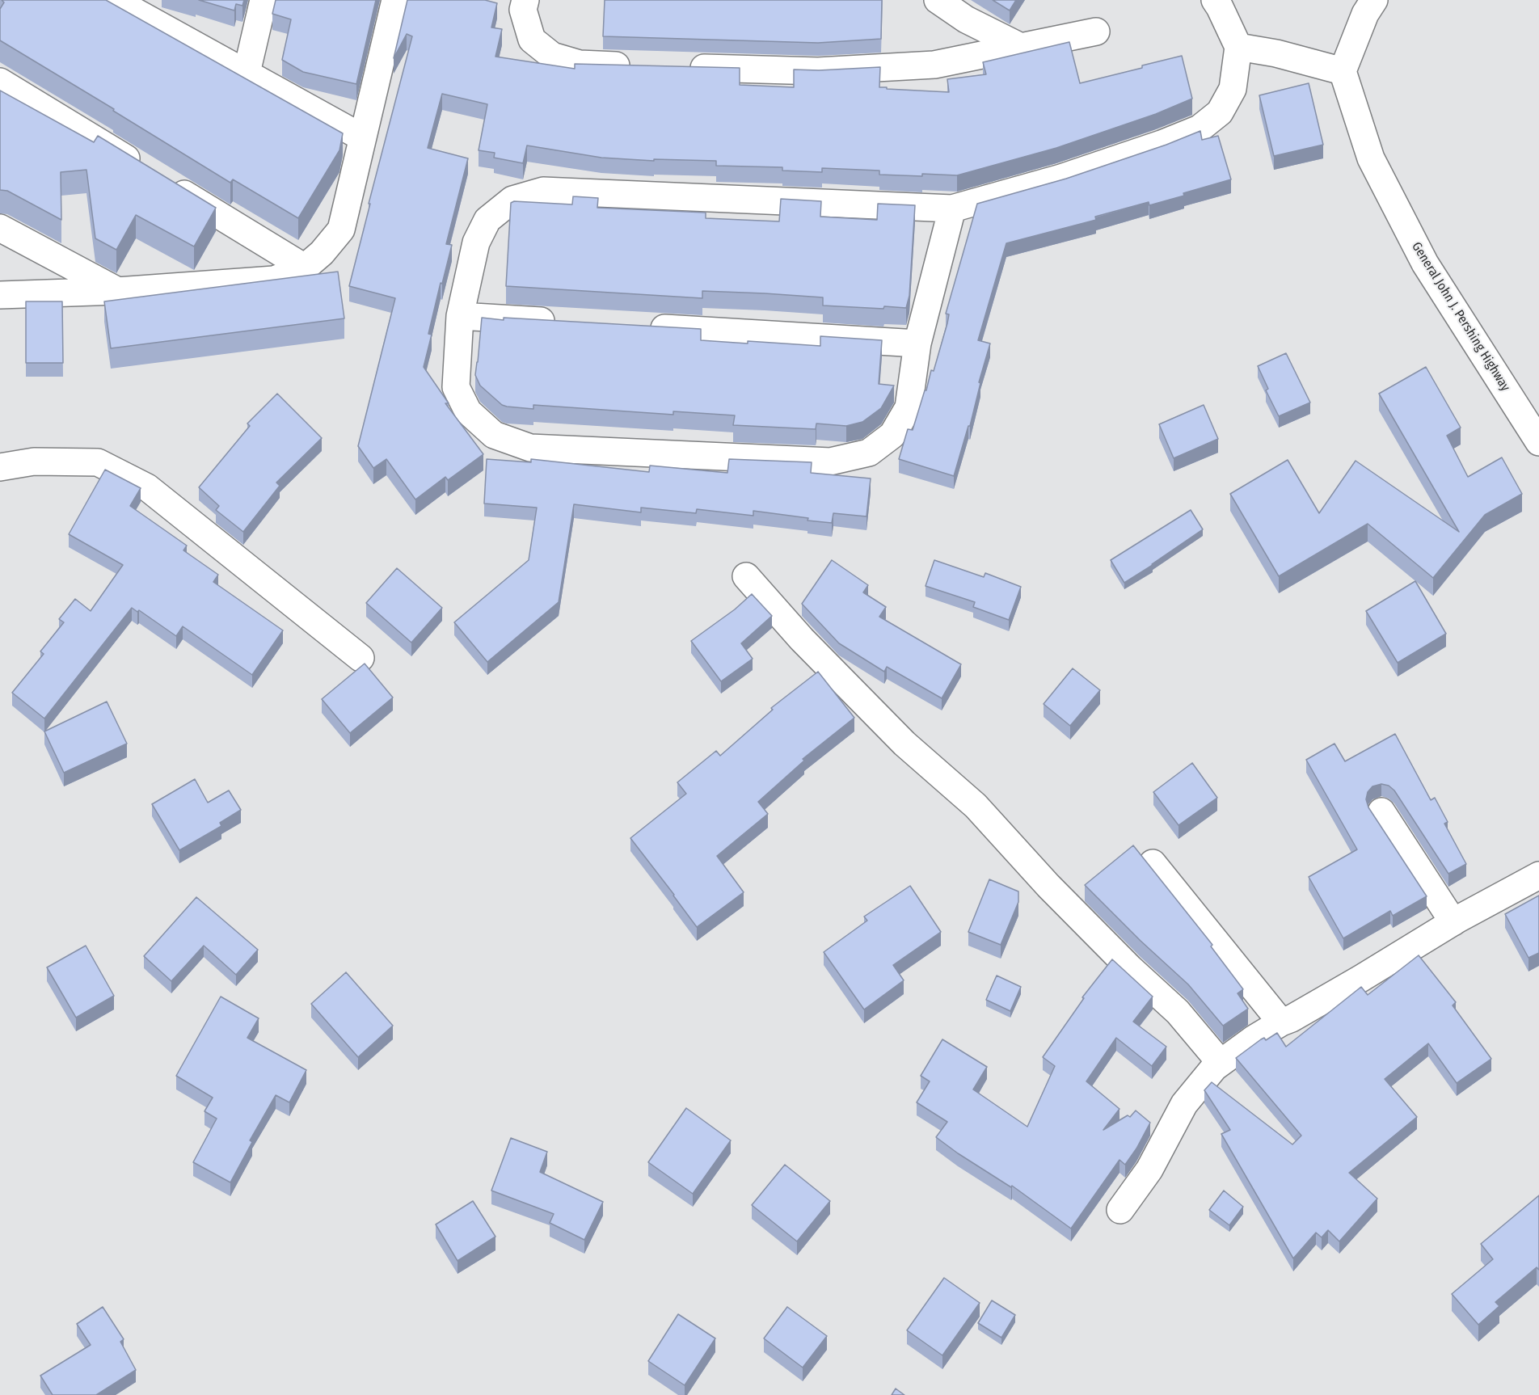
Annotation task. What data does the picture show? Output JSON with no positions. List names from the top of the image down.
{
  "streets": {
    "street": ["General John J. Pershing Highway"]
  }
}
